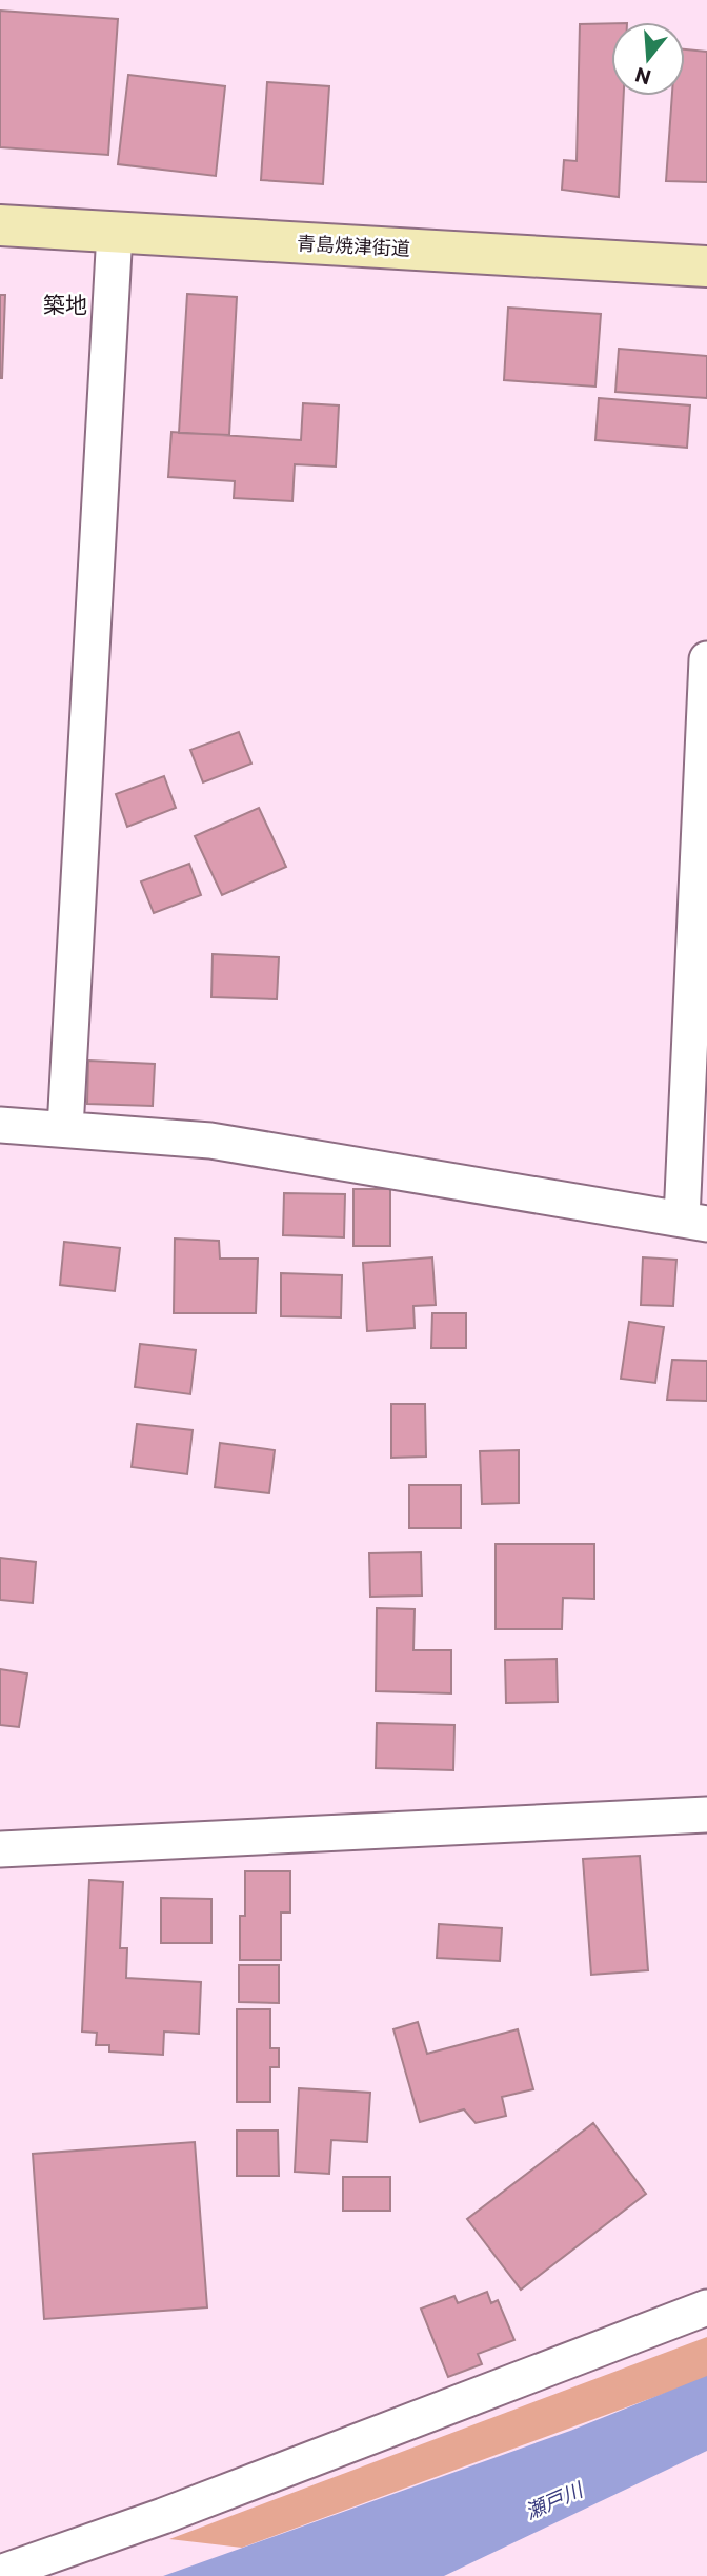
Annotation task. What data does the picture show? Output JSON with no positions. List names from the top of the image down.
{
  "streets": {
    "main road": ["青島焼津街道"]
  },
  "districts": ["築地"],
  "water": ["瀬戸川"],
  "north": "bottom"
}
